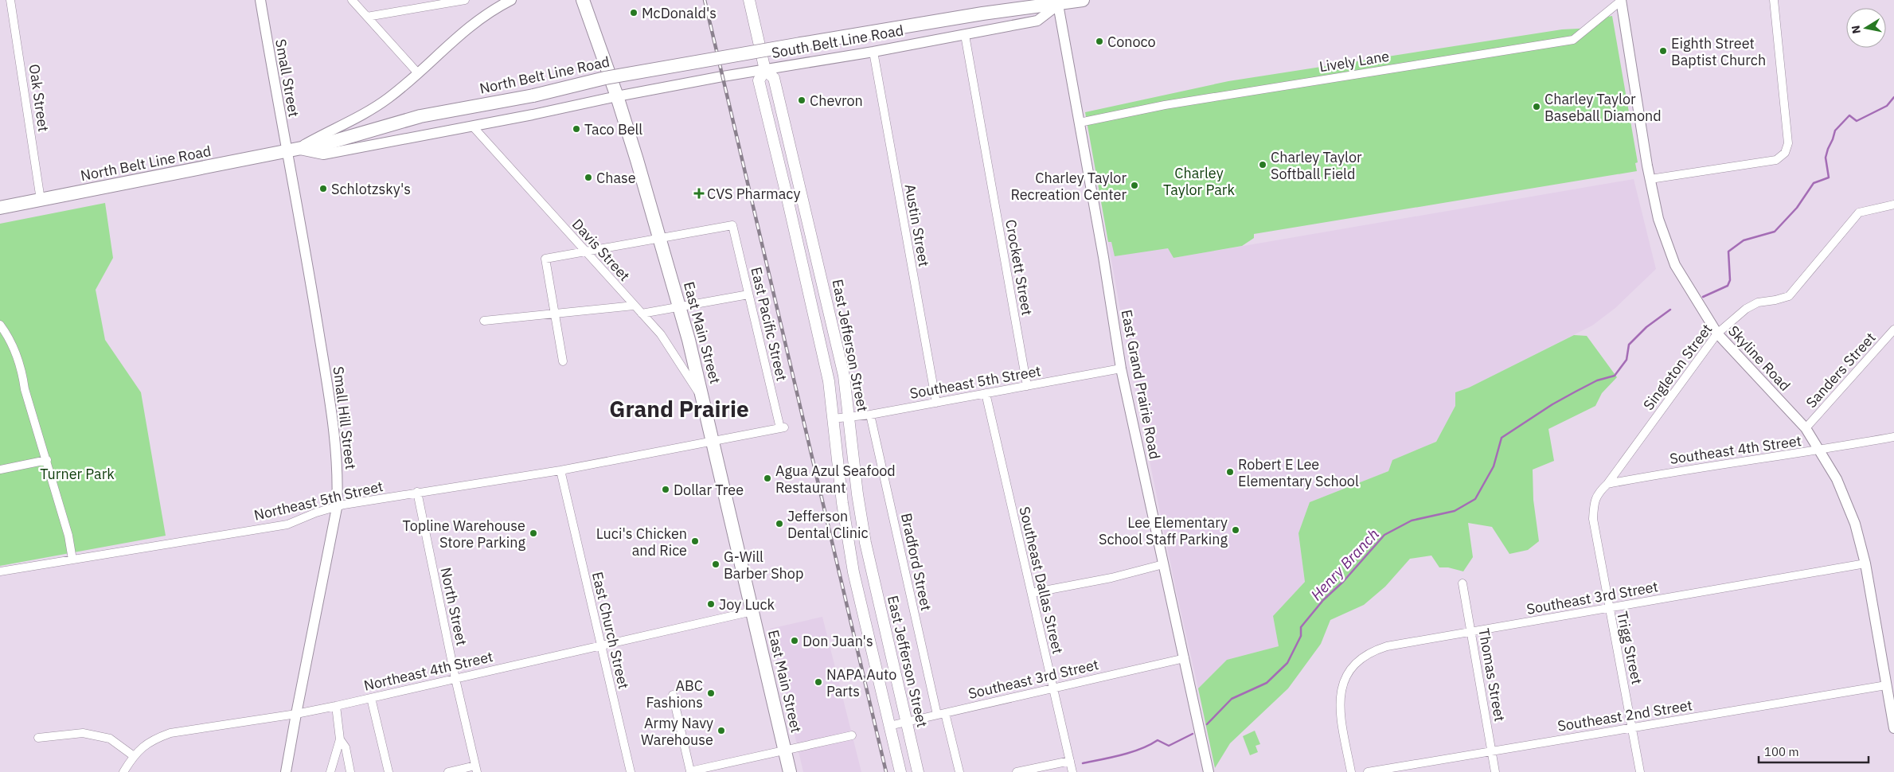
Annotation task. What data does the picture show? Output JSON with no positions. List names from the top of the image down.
{
  "streets": {
    "main road": [
      "South Belt Line Road",
      "North Belt Line Road",
      "East Main Street",
      "East Jefferson Street"
    ],
    "street": [
      "Lively Lane",
      "Small Street",
      "Oak Street",
      "Austin Street",
      "Davis Street",
      "Crockett Street",
      "East Pacific Street",
      "Skyline Road",
      "Singleton Street",
      "Sanders Street",
      "Southeast 5th Street",
      "East Grand Prairie Road",
      "Small Hill Street",
      "Southeast 4th Street",
      "Northeast 5th Street",
      "Bradford Street",
      "Southeast Dallas Street",
      "Southeast 3rd Street",
      "North Street",
      "East Church Street",
      "Trigg Street",
      "Northeast 4th Street",
      "Thomas Street",
      "Southeast 2nd Street"
    ]
  },
  "crossings": [
    ["South Belt Line Road", "North Belt Line Road"],
    ["South Belt Line Road", "Austin Street"],
    ["South Belt Line Road", "Crockett Street"],
    ["South Belt Line Road", "East Main Street"],
    ["South Belt Line Road", "East Jefferson Street"],
    ["South Belt Line Road", "East Grand Prairie Road"],
    ["Lively Lane", "Skyline Road"],
    ["Lively Lane", "East Grand Prairie Road"],
    ["North Belt Line Road", "Small Street"],
    ["North Belt Line Road", "Oak Street"],
    ["North Belt Line Road", "Davis Street"],
    ["North Belt Line Road", "East Main Street"],
    ["North Belt Line Road", "Small Hill Street"],
    ["Small Street", "Small Hill Street"],
    ["Austin Street", "Southeast 5th Street"],
    ["Davis Street", "East Main Street"],
    ["Crockett Street", "Southeast 5th Street"],
    ["East Pacific Street", "East Main Street"],
    ["East Pacific Street", "Northeast 5th Street"],
    ["East Main Street", "Northeast 5th Street"],
    ["East Main Street", "Northeast 4th Street"],
    ["East Jefferson Street", "Southeast 5th Street"],
    ["East Jefferson Street", "Southeast 3rd Street"],
    ["Skyline Road", "Singleton Street"],
    ["Skyline Road", "Sanders Street"],
    ["Skyline Road", "Southeast 4th Street"],
    ["Skyline Road", "Southeast 3rd Street"],
    ["Skyline Road", "Southeast 2nd Street"],
    ["Singleton Street", "Southeast 4th Street"],
    ["Singleton Street", "Trigg Street"],
    ["Southeast 5th Street", "East Grand Prairie Road"],
    ["Southeast 5th Street", "Bradford Street"],
    ["Southeast 5th Street", "Southeast Dallas Street"],
    ["East Grand Prairie Road", "Southeast 3rd Street"],
    ["Small Hill Street", "Northeast 5th Street"],
    ["Small Hill Street", "Northeast 4th Street"],
    ["Southeast 4th Street", "Trigg Street"],
    ["Northeast 5th Street", "North Street"],
    ["Northeast 5th Street", "East Church Street"],
    ["Bradford Street", "Southeast 3rd Street"],
    ["Southeast Dallas Street", "Southeast 3rd Street"],
    ["Southeast 3rd Street", "Trigg Street"],
    ["Southeast 3rd Street", "Thomas Street"],
    ["North Street", "Northeast 4th Street"],
    ["East Church Street", "Northeast 4th Street"],
    ["Trigg Street", "Southeast 2nd Street"],
    ["Thomas Street", "Southeast 2nd Street"]
  ],
  "districts": ["Grand Prairie"],
  "water": ["Henry Branch"],
  "parks": ["Charley Taylor Park", "Turner Park"],
  "places": {
    "other": [
      "McDonald's",
      "Conoco",
      "Eighth Street Baptist Church",
      "Chevron",
      "Charley Taylor Baseball Diamond",
      "Taco Bell",
      "Charley Taylor Softball Field",
      "Chase",
      "Charley Taylor Recreation Center",
      "Schlotzsky's",
      "Robert E Lee Elementary School",
      "Agua Azul Seafood Restaurant",
      "Dollar Tree",
      "Jefferson Dental Clinic",
      "Lee Elementary School Staff Parking",
      "Topline Warehouse Store Parking",
      "Luci's Chicken and Rice",
      "G-Will Barber Shop",
      "Joy Luck",
      "Don Juan's",
      "NAPA Auto Parts",
      "ABC Fashions",
      "Army Navy Warehouse"
    ],
    "health": ["CVS Pharmacy"]
  },
  "scale_bar": "100 m",
  "north": "left"
}
